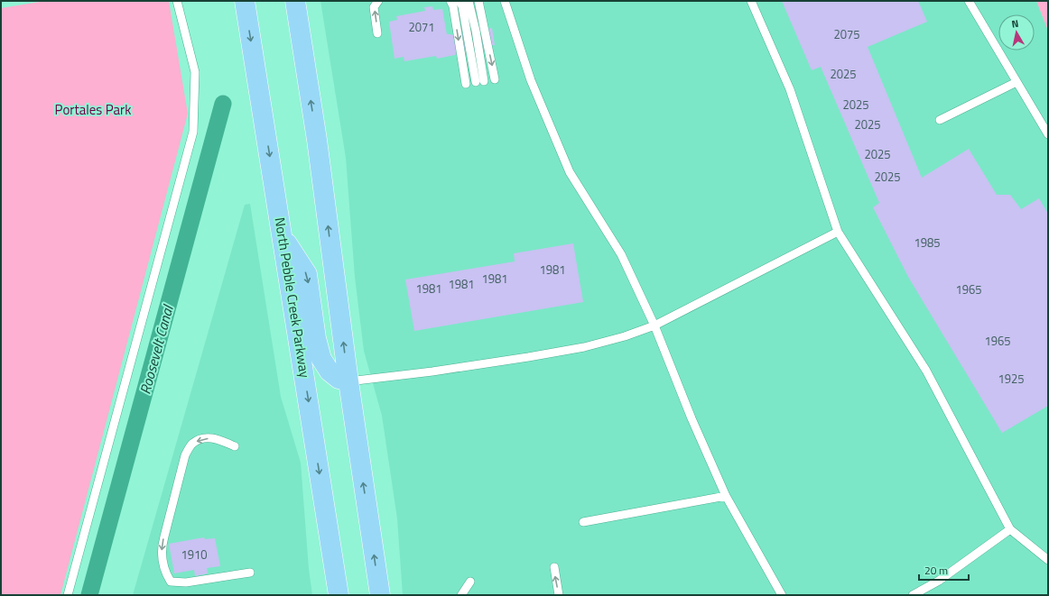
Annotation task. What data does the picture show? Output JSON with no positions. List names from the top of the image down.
{
  "streets": {
    "main road": ["North Pebble Creek Parkway"]
  },
  "water": ["Roosevelt Canal"],
  "parks": ["Portales Park"],
  "house_numbers": [
    "2071",
    "2075",
    "2025",
    "2025",
    "2025",
    "2025",
    "2025",
    "1985",
    "1981",
    "1981",
    "1981",
    "1981",
    "1965",
    "1965",
    "1925",
    "1910"
  ],
  "scale_bar": "20 m",
  "north": "top"
}
